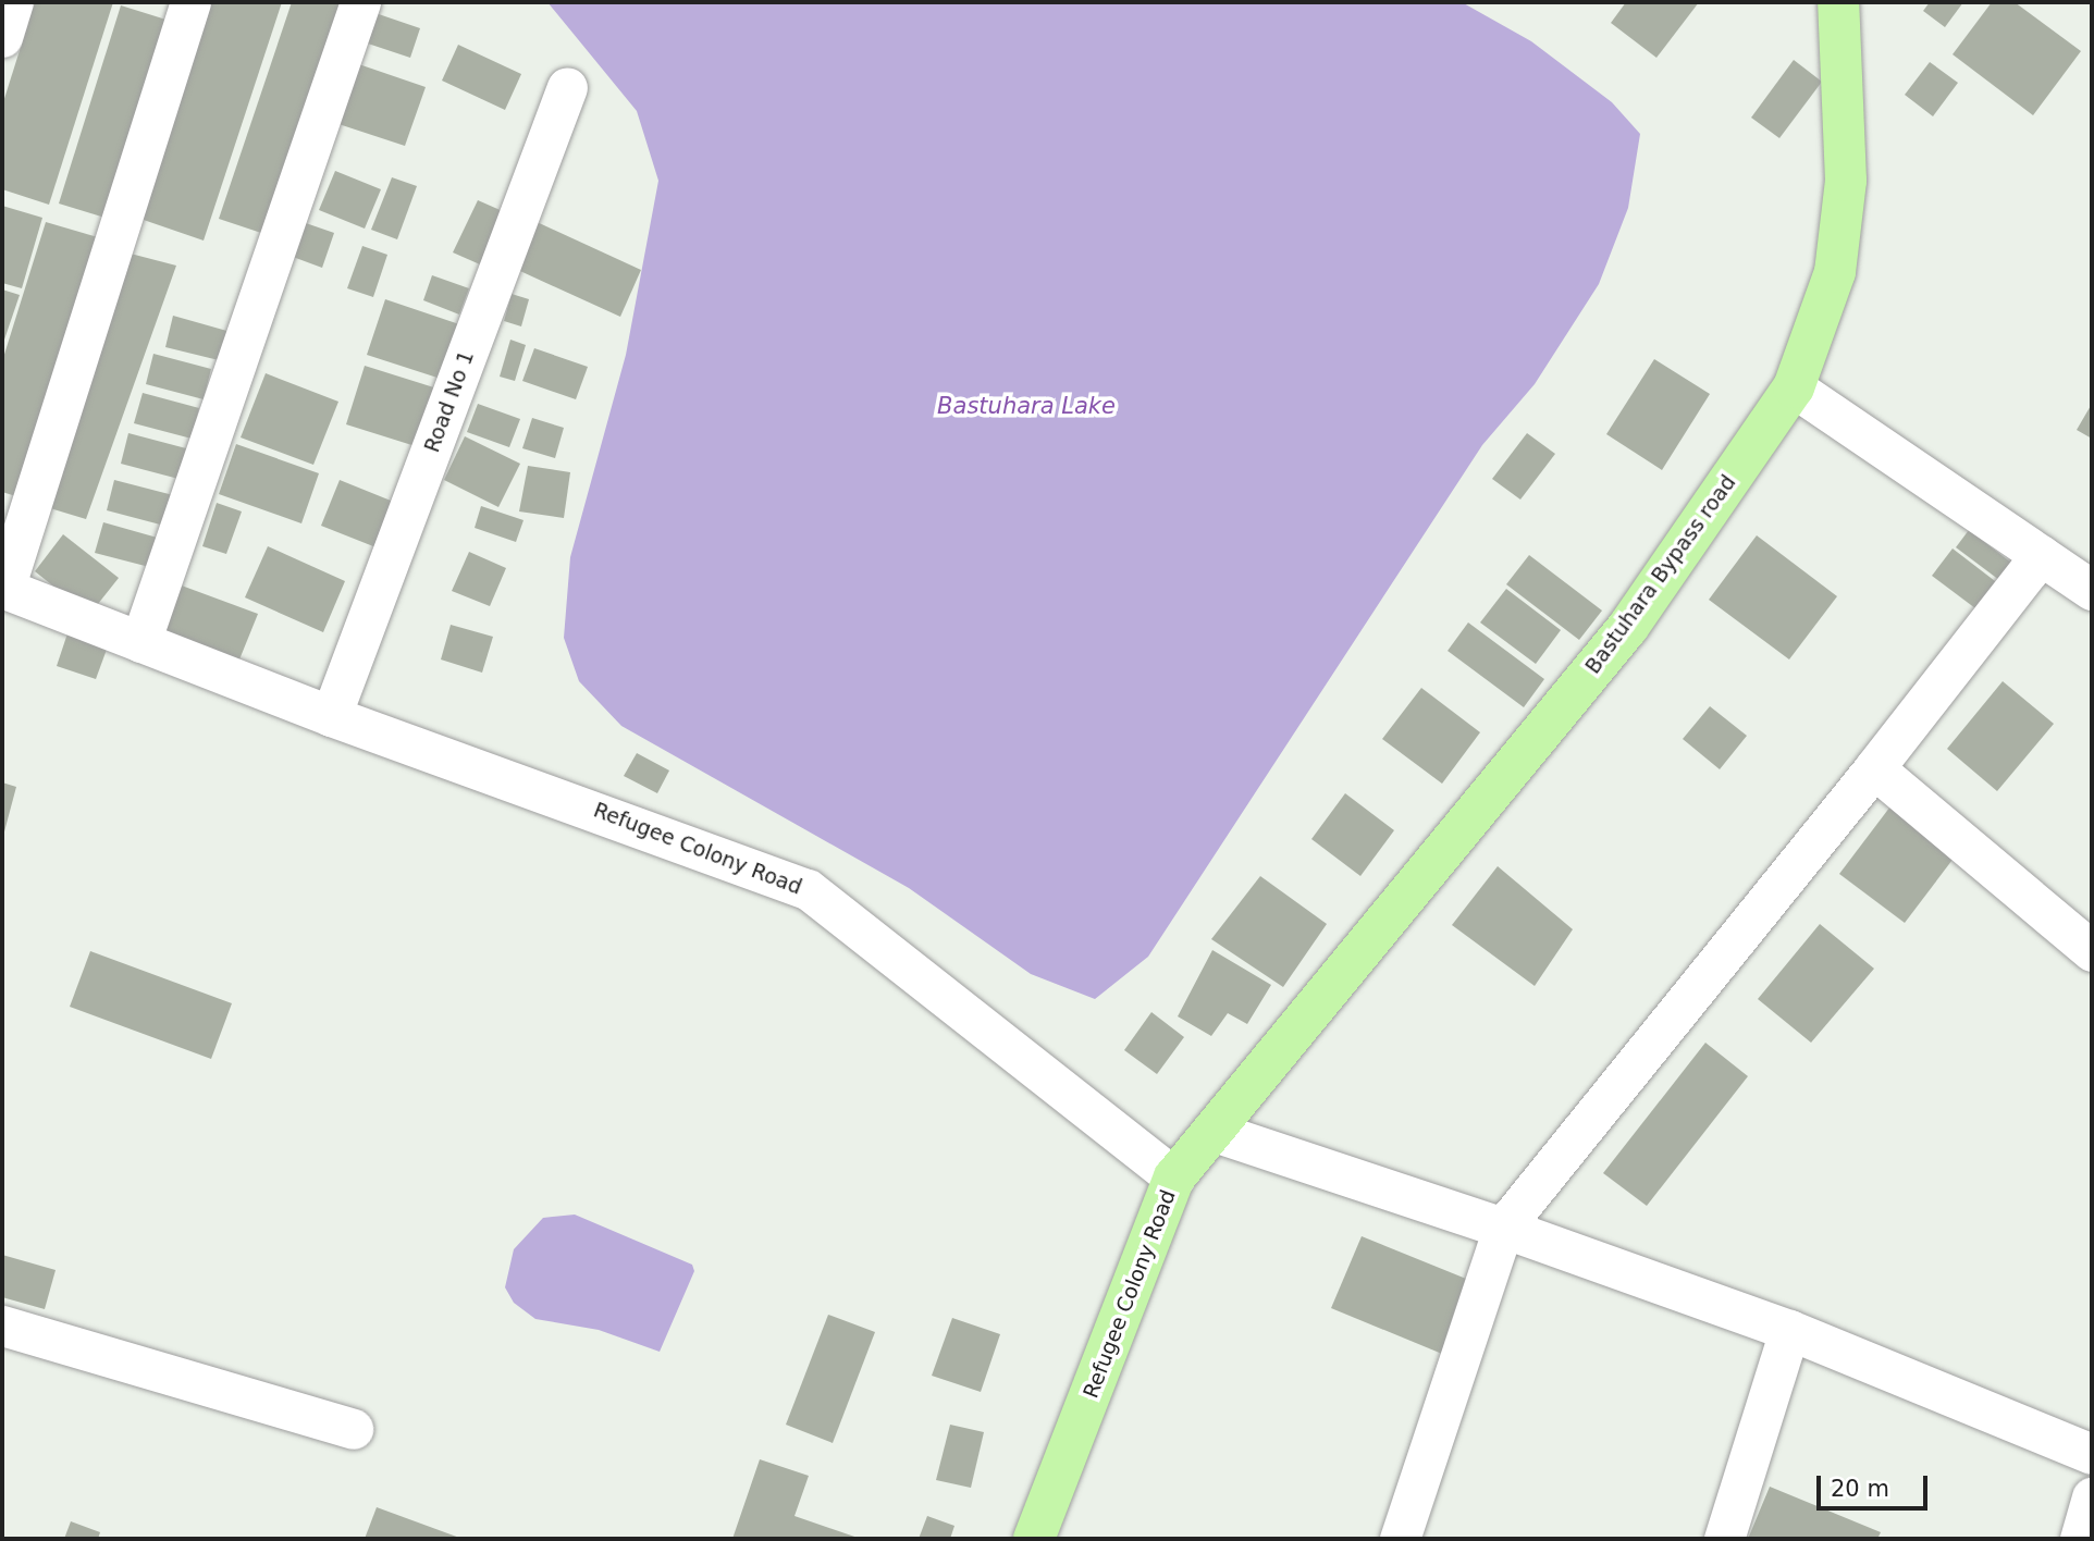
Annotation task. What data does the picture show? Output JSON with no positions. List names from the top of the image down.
{
  "streets": {
    "main road": ["Bastuhara Bypass road", "Refugee Colony Road"],
    "street": ["Road No 1"]
  },
  "crossings": [
    ["Road No 1", "Refugee Colony Road"],
    ["Bastuhara Bypass road", "Refugee Colony Road"]
  ],
  "water": ["Bastuhara Lake"],
  "scale_bar": "20 m"
}
